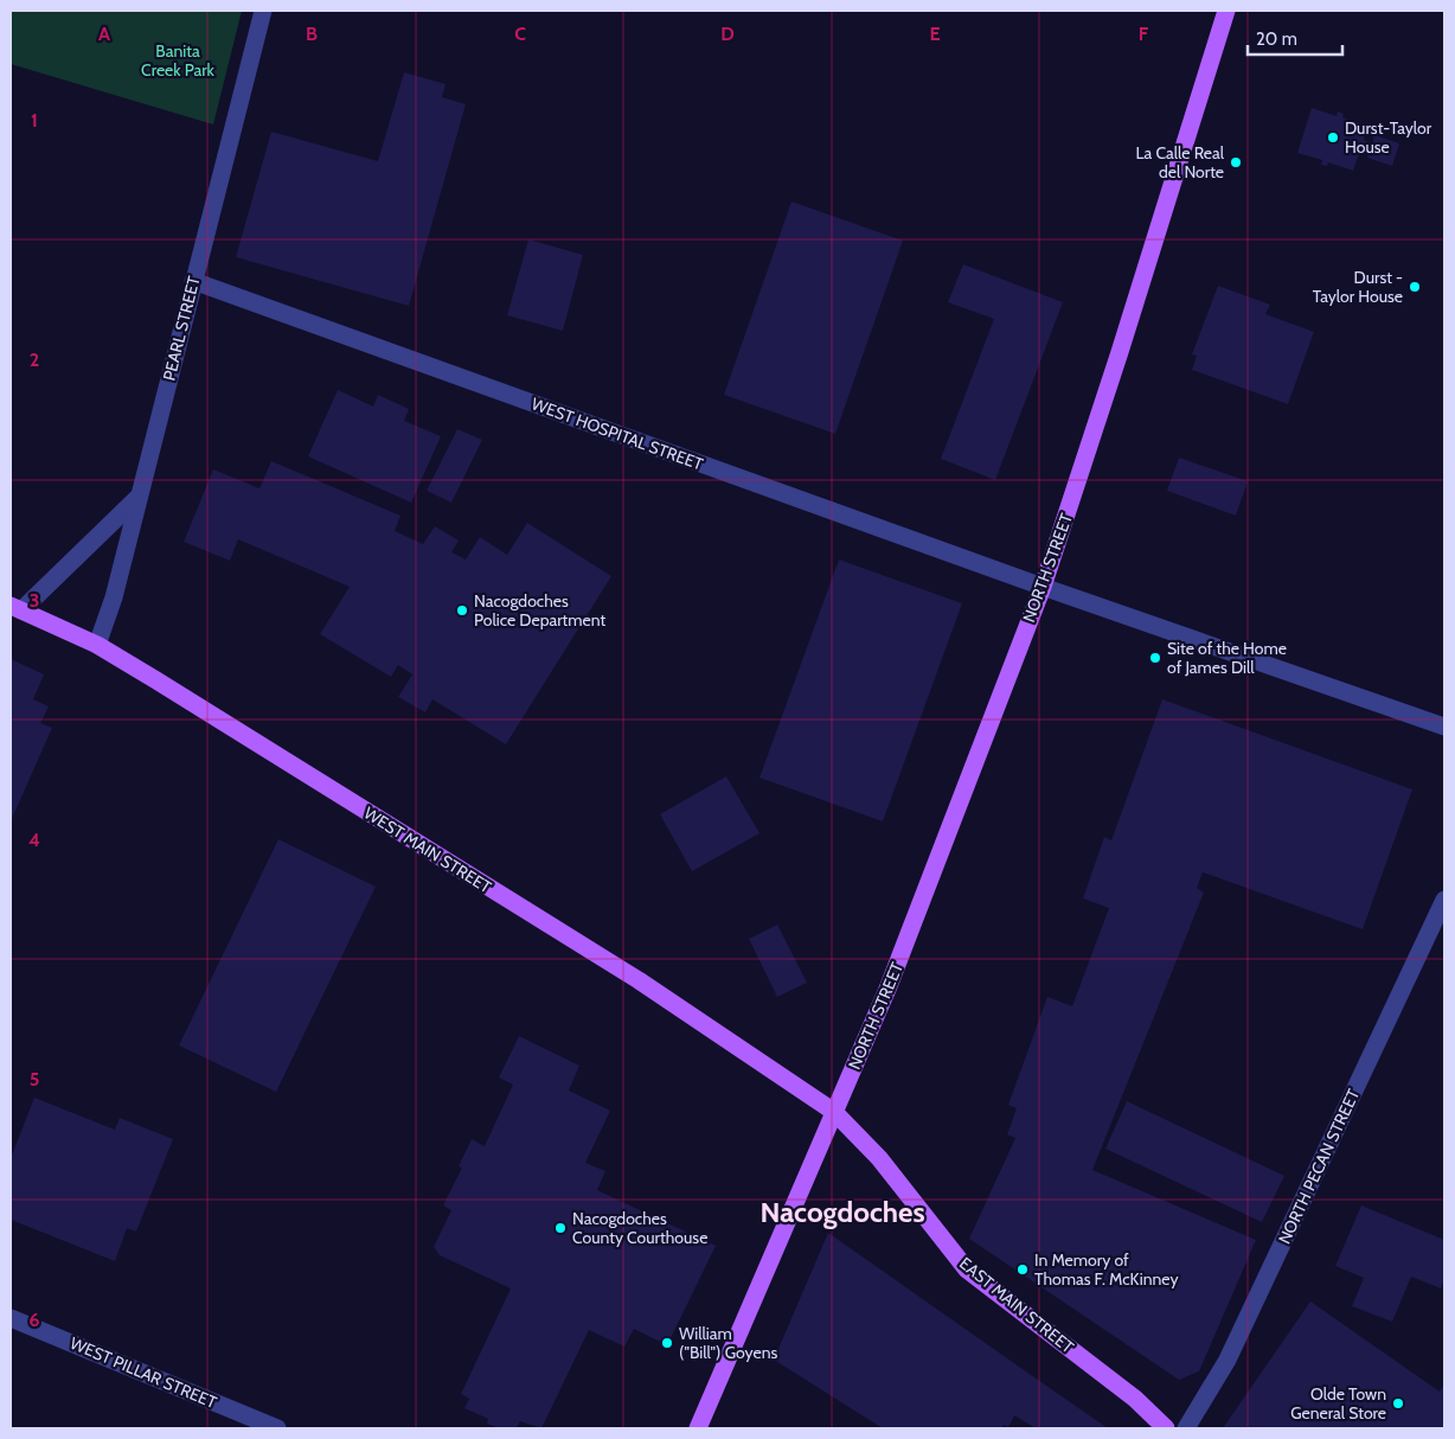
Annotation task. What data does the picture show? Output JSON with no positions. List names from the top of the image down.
{
  "streets": {
    "main road": ["NORTH STREET", "WEST MAIN STREET", "EAST MAIN STREET"],
    "street": [
      "PEARL STREET",
      "WEST HOSPITAL STREET",
      "NORTH PECAN STREET",
      "WEST PILLAR STREET"
    ]
  },
  "crossings": [
    ["PEARL STREET", "WEST HOSPITAL STREET"],
    ["PEARL STREET", "WEST MAIN STREET"],
    ["WEST HOSPITAL STREET", "NORTH STREET"],
    ["NORTH STREET", "WEST MAIN STREET"],
    ["NORTH STREET", "EAST MAIN STREET"],
    ["WEST MAIN STREET", "EAST MAIN STREET"]
  ],
  "districts": ["Nacogdoches"],
  "parks": ["Banita Creek Park"],
  "places": [
    "Durst-Taylor House",
    "La Calle Real del Norte",
    "Durst - Taylor House",
    "Nacogdoches Police Department",
    "Site of the Home of James Dill",
    "Nacogdoches County Courthouse",
    "In Memory of Thomas F. McKinney",
    "William (\"Bill\") Goyens",
    "Olde Town General Store"
  ],
  "scale_bar": "20 m",
  "grid": {
    "columns": [
      "A",
      "B",
      "C",
      "D",
      "E",
      "F"
    ],
    "rows": [
      "1",
      "2",
      "3",
      "4",
      "5",
      "6"
    ]
  }
}
